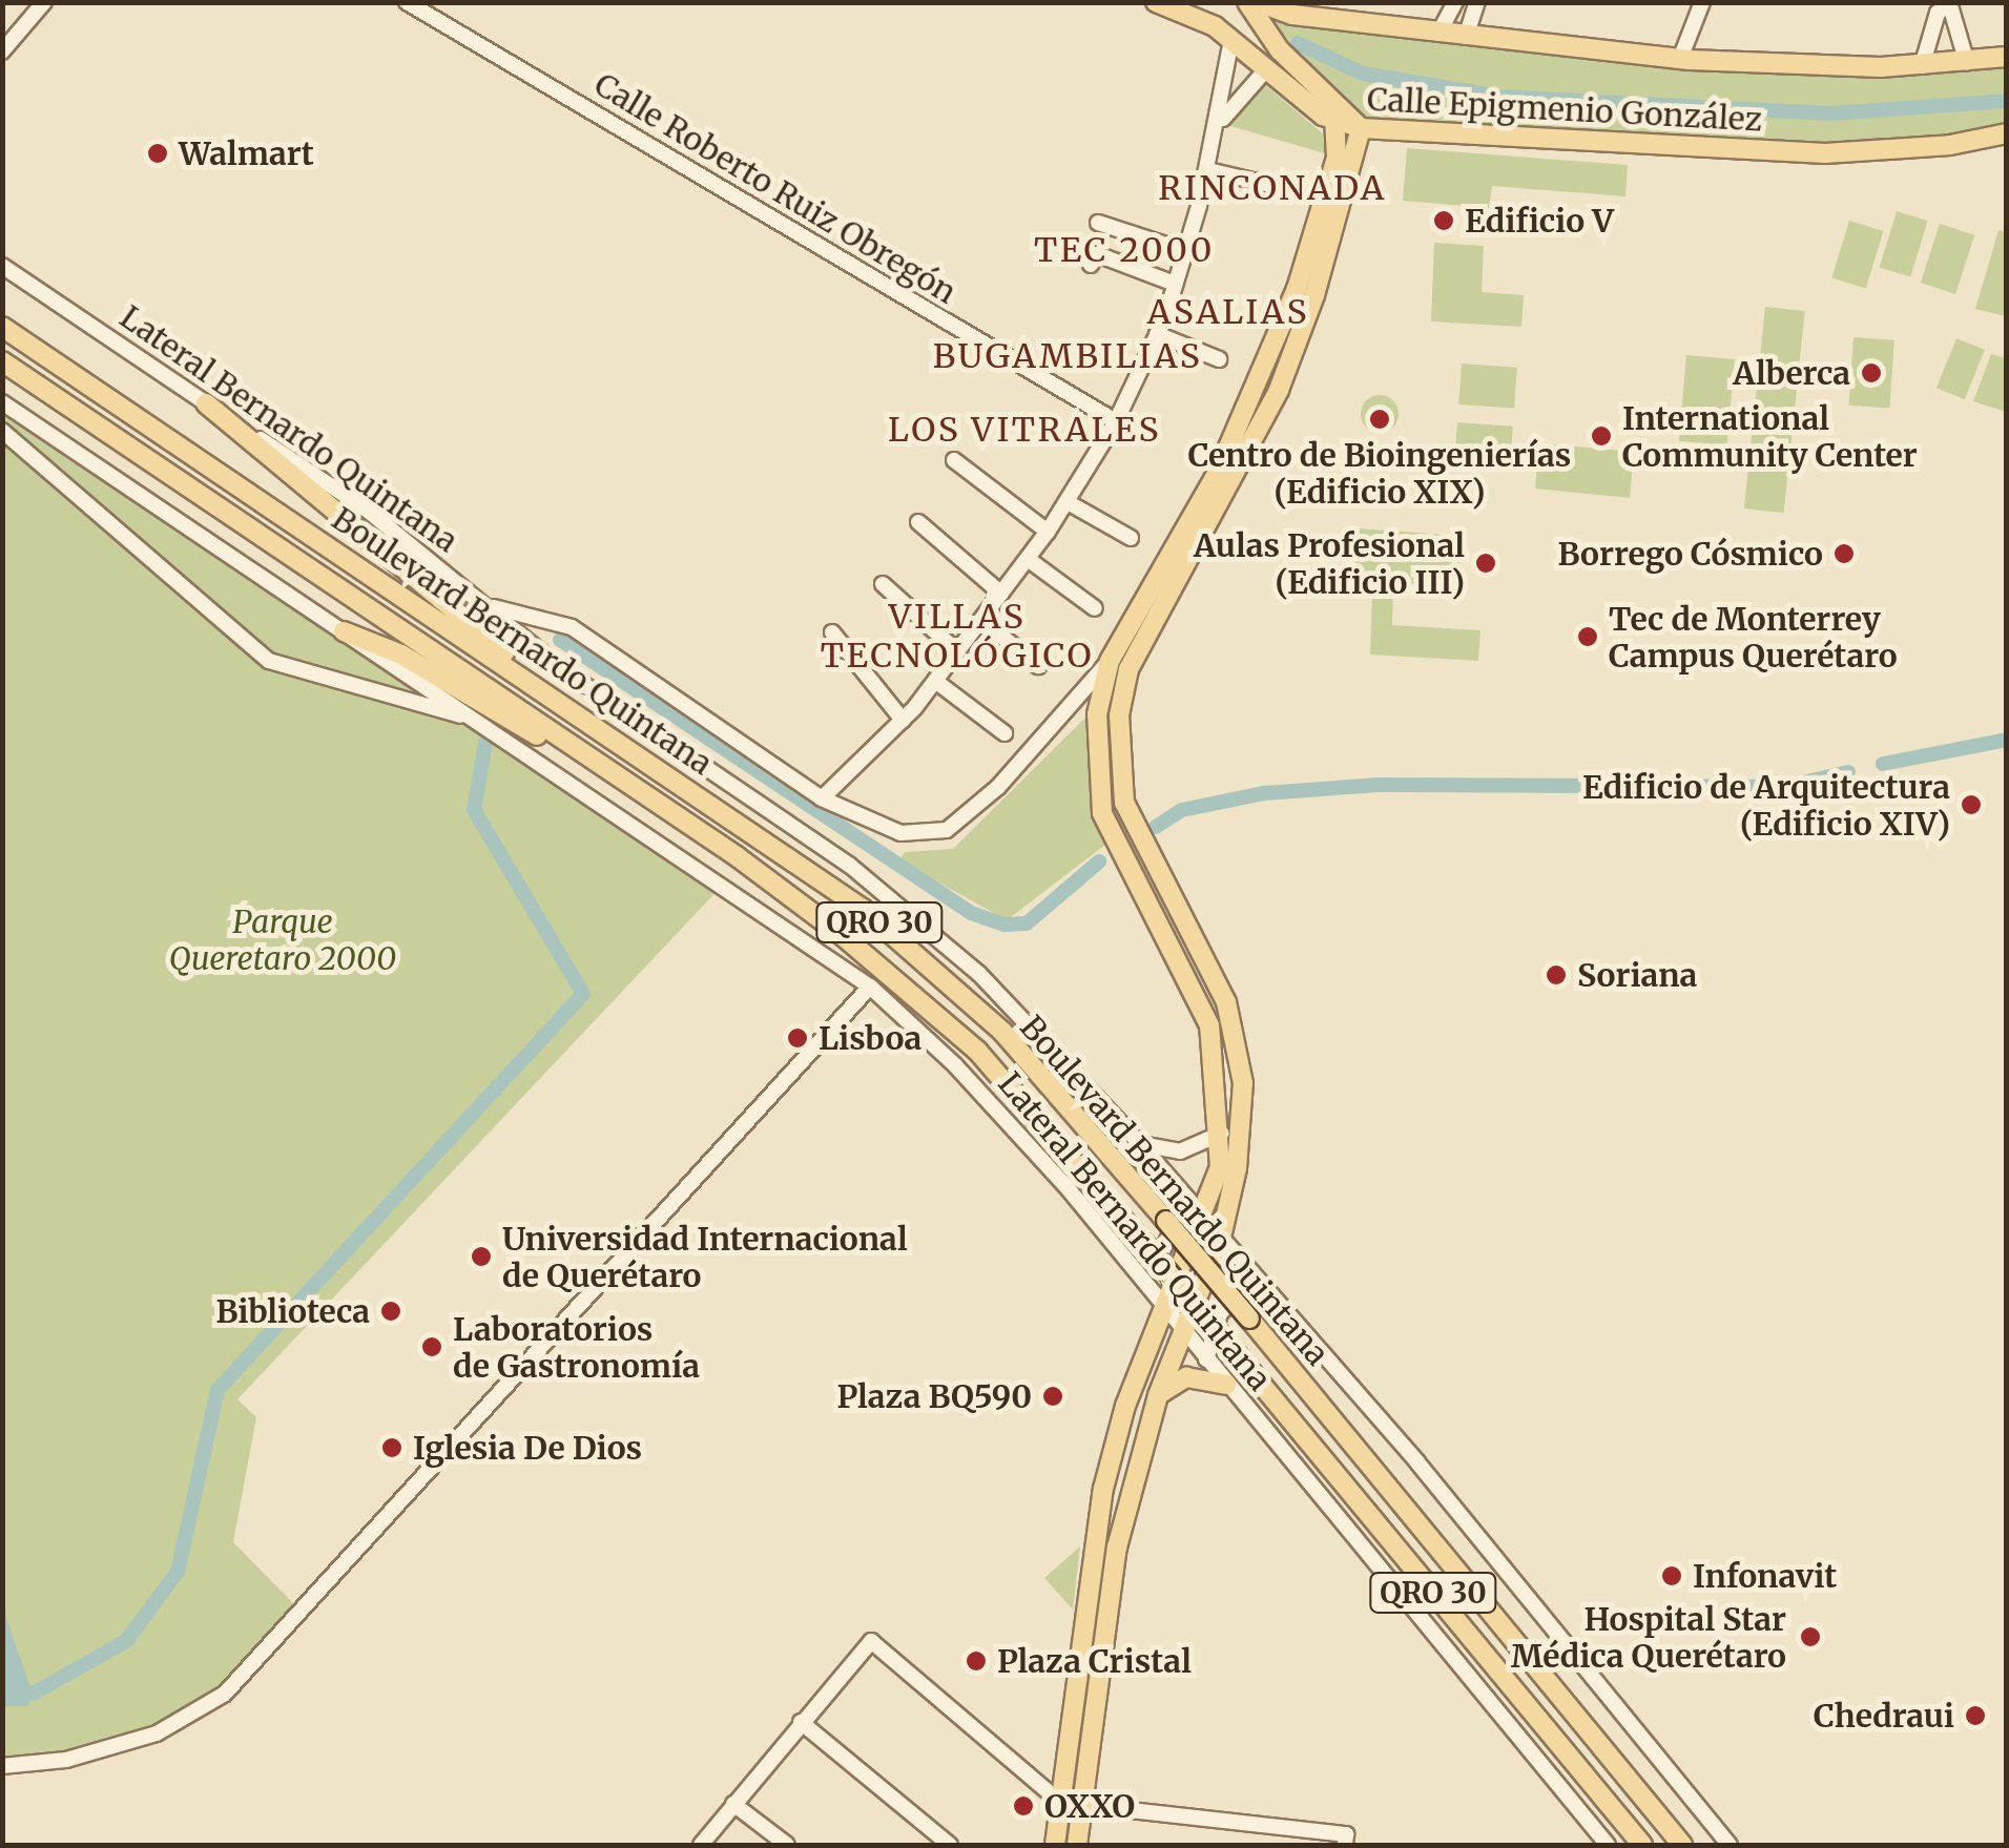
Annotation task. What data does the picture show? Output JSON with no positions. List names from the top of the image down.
{
  "streets": {
    "main road": ["Calle Epigmenio González", "Boulevard Bernardo Quintana", "QRO 30"],
    "street": ["Calle Roberto Ruiz Obregón", "Lateral Bernardo Quintana"]
  },
  "crossings": [
    ["Lateral Bernardo Quintana", "Boulevard Bernardo Quintana"]
  ],
  "districts": [
    "RINCONADA",
    "TEC 2000",
    "ASALIAS",
    "BUGAMBILIAS",
    "LOS VITRALES",
    "VILLAS TECNOLÓGICO"
  ],
  "parks": ["Parque Queretaro 2000"],
  "places": [
    "Walmart",
    "Edificio V",
    "Alberca",
    "Centro de Bioingenierías (Edificio XIX)",
    "International Community Center",
    "Borrego Cósmico",
    "Aulas Profesional (Edificio III)",
    "Tec de Monterrey Campus Querétaro",
    "Edificio de Arquitectura (Edificio XIV)",
    "Soriana",
    "Lisboa",
    "Universidad Internacional de Querétaro",
    "Biblioteca",
    "Laboratorios de Gastronomía",
    "Plaza BQ590",
    "Iglesia De Dios",
    "Infonavit",
    "Hospital Star Médica Querétaro",
    "Plaza Cristal",
    "Chedraui",
    "OXXO"
  ]
}
